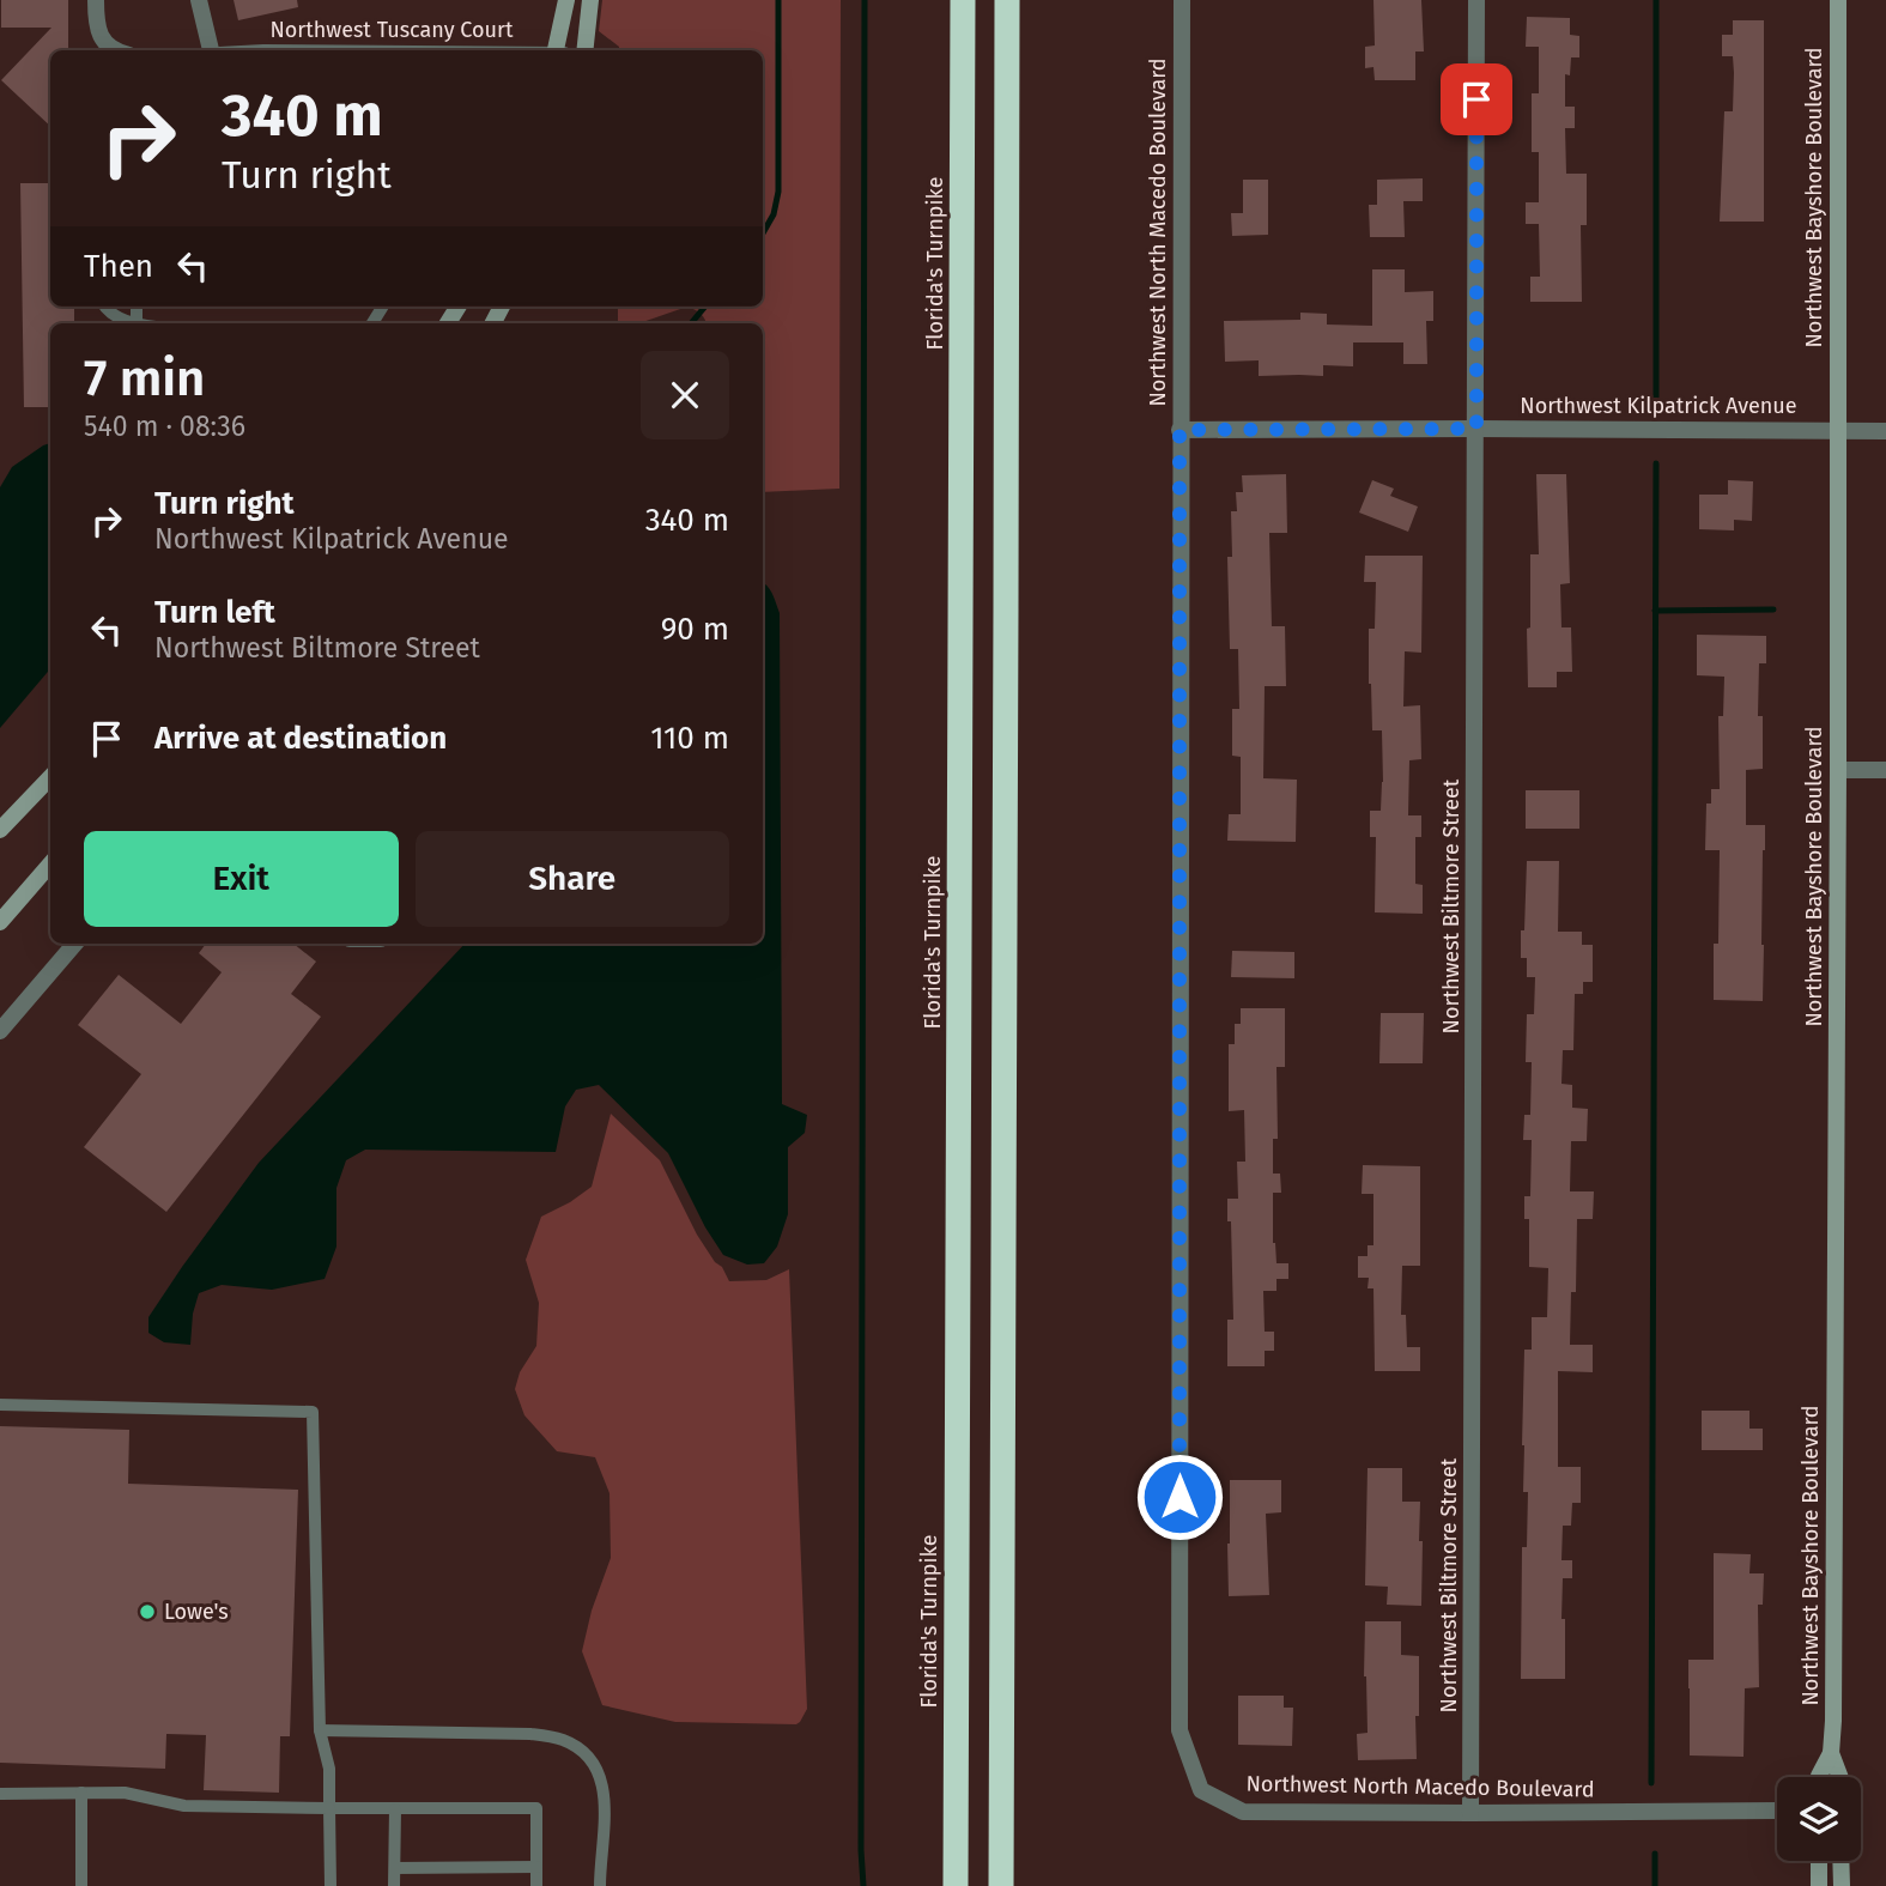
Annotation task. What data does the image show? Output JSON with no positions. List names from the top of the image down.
{
  "streets": {
    "highway": ["Florida's Turnpike"],
    "main road": ["Northwest Bayshore Boulevard"],
    "street": ["Northwest North Macedo Boulevard", "Northwest Kilpatrick Avenue", "Northwest Biltmore Street"]
  },
  "crossings": [
    ["Northwest Bayshore Boulevard", "Northwest Kilpatrick Avenue"],
    ["Northwest North Macedo Boulevard", "Northwest Kilpatrick Avenue"],
    ["Northwest North Macedo Boulevard", "Northwest Biltmore Street"],
    ["Northwest Kilpatrick Avenue", "Northwest Biltmore Street"]
  ],
  "places": ["Lowe's"],
  "page": {
    "turn": ["340 m", "Turn right"],
    "then": "Then",
    "heading": ["7 min", "540 m · 08:36"],
    "list": [
      {
        "name": "Turn right",
        "note": "Northwest Kilpatrick Avenue",
        "value": "340 m"
      },
      {
        "name": "Turn left",
        "note": "Northwest Biltmore Street",
        "value": "90 m"
      },
      {
        "name": "Arrive at destination",
        "value": "110 m"
      }
    ],
    "buttons": ["Exit", "Share"]
  }
}
